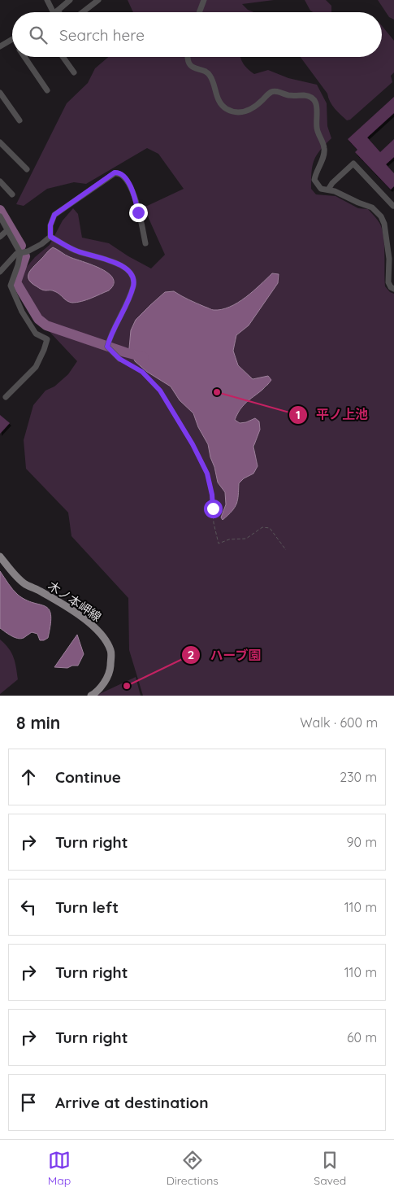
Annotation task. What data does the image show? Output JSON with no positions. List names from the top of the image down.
{
  "streets": {
    "main road": ["木ノ本岬線"]
  },
  "places": ["平ノ上池", "ハーブ園"],
  "page": {
    "search": "Search here",
    "heading": ["8 min", "Walk · 600 m"],
    "list": [
      ["Continue", "230 m"],
      ["Turn right", "90 m"],
      ["Turn left", "110 m"],
      ["Turn right", "110 m"],
      ["Turn right", "60 m"],
      "Arrive at destination"
    ],
    "nav": ["Map", "Directions", "Saved"]
  }
}
